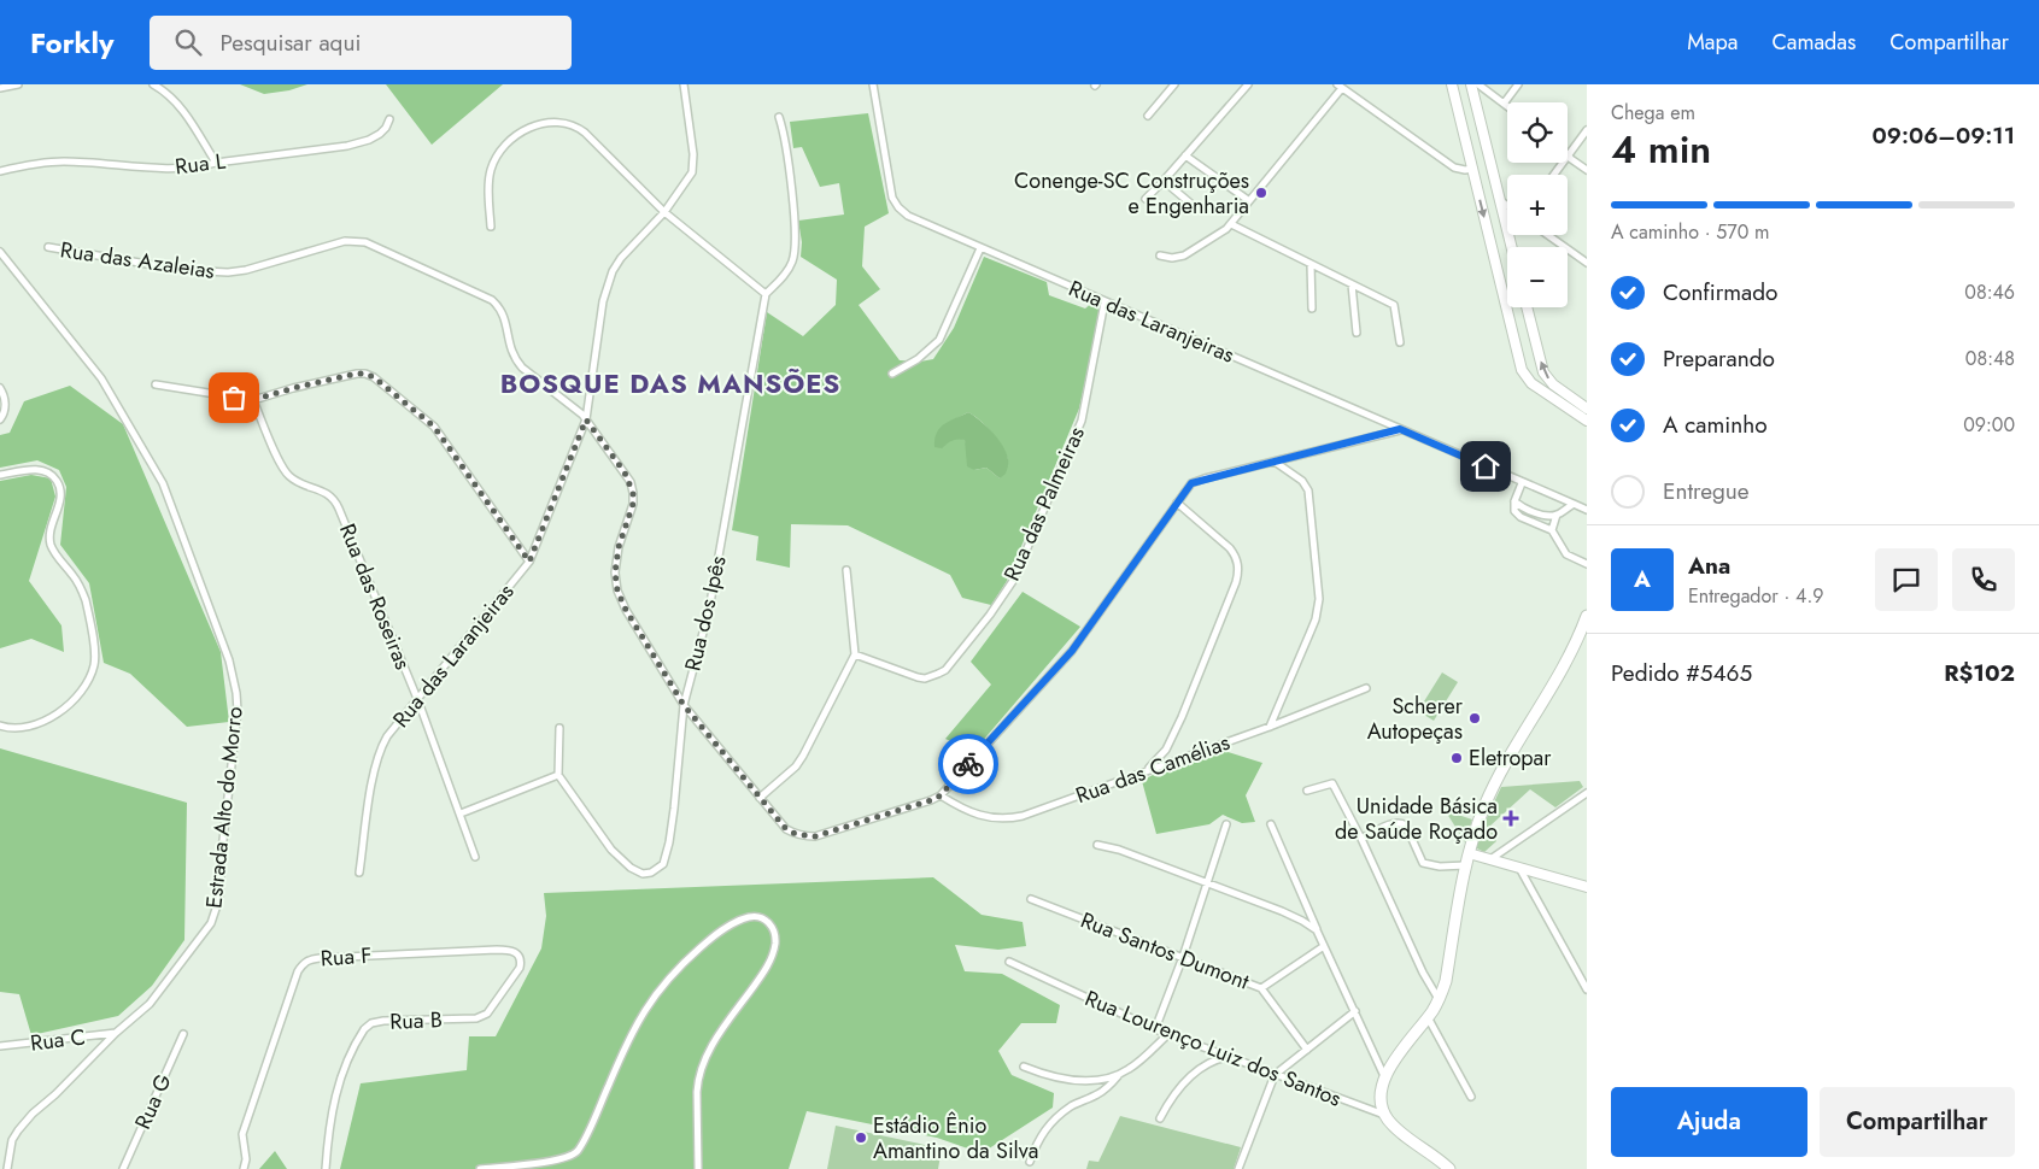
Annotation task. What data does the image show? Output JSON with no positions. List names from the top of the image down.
{
  "streets": {
    "street": [
      "Rua L",
      "Rua das Azaleias",
      "Rua das Laranjeiras",
      "Rua das Palmeiras",
      "Rua das Roseiras",
      "Rua dos Ipês",
      "Rua das Camélias",
      "Estrada Alto do Morro",
      "Rua Santos Dumont",
      "Rua F",
      "Rua B",
      "Rua C",
      "Rua Lourenço Luiz dos Santos",
      "Rua G"
    ]
  },
  "crossings": [
    ["Rua das Azaleias", "Rua das Laranjeiras"],
    ["Rua das Azaleias", "Rua dos Ipês"],
    ["Rua das Azaleias", "Rua das Camélias"],
    ["Rua das Laranjeiras", "Rua das Palmeiras"],
    ["Rua das Laranjeiras", "Rua das Roseiras"],
    ["Estrada Alto do Morro", "Rua C"],
    ["Rua F", "Rua B"]
  ],
  "districts": ["BOSQUE DAS MANSÕES"],
  "places": {
    "other": [
      "Conenge-SC Construções e Engenharia",
      "Scherer Autopeças",
      "Eletropar",
      "Estádio Ênio Amantino da Silva"
    ],
    "health": ["Unidade Básica de Saúde Roçado"]
  },
  "page": {
    "header": "Forkly",
    "search": "Pesquisar aqui",
    "nav": ["Mapa", "Camadas", "Compartilhar"],
    "heading": ["4 min", "Chega em", "09:06–09:11"],
    "panel": [
      "Ana",
      "Entregador · 4.9",
      "Pedido #5465",
      "R$102"
    ],
    "map_buttons": ["+", "−"],
    "bar": "A caminho · 570 m",
    "list": [
      ["Confirmado", "08:46"],
      ["Preparando", "08:48"],
      ["A caminho", "09:00"],
      "Entregue"
    ],
    "round": "A",
    "buttons": ["Ajuda", "Compartilhar"]
  }
}
